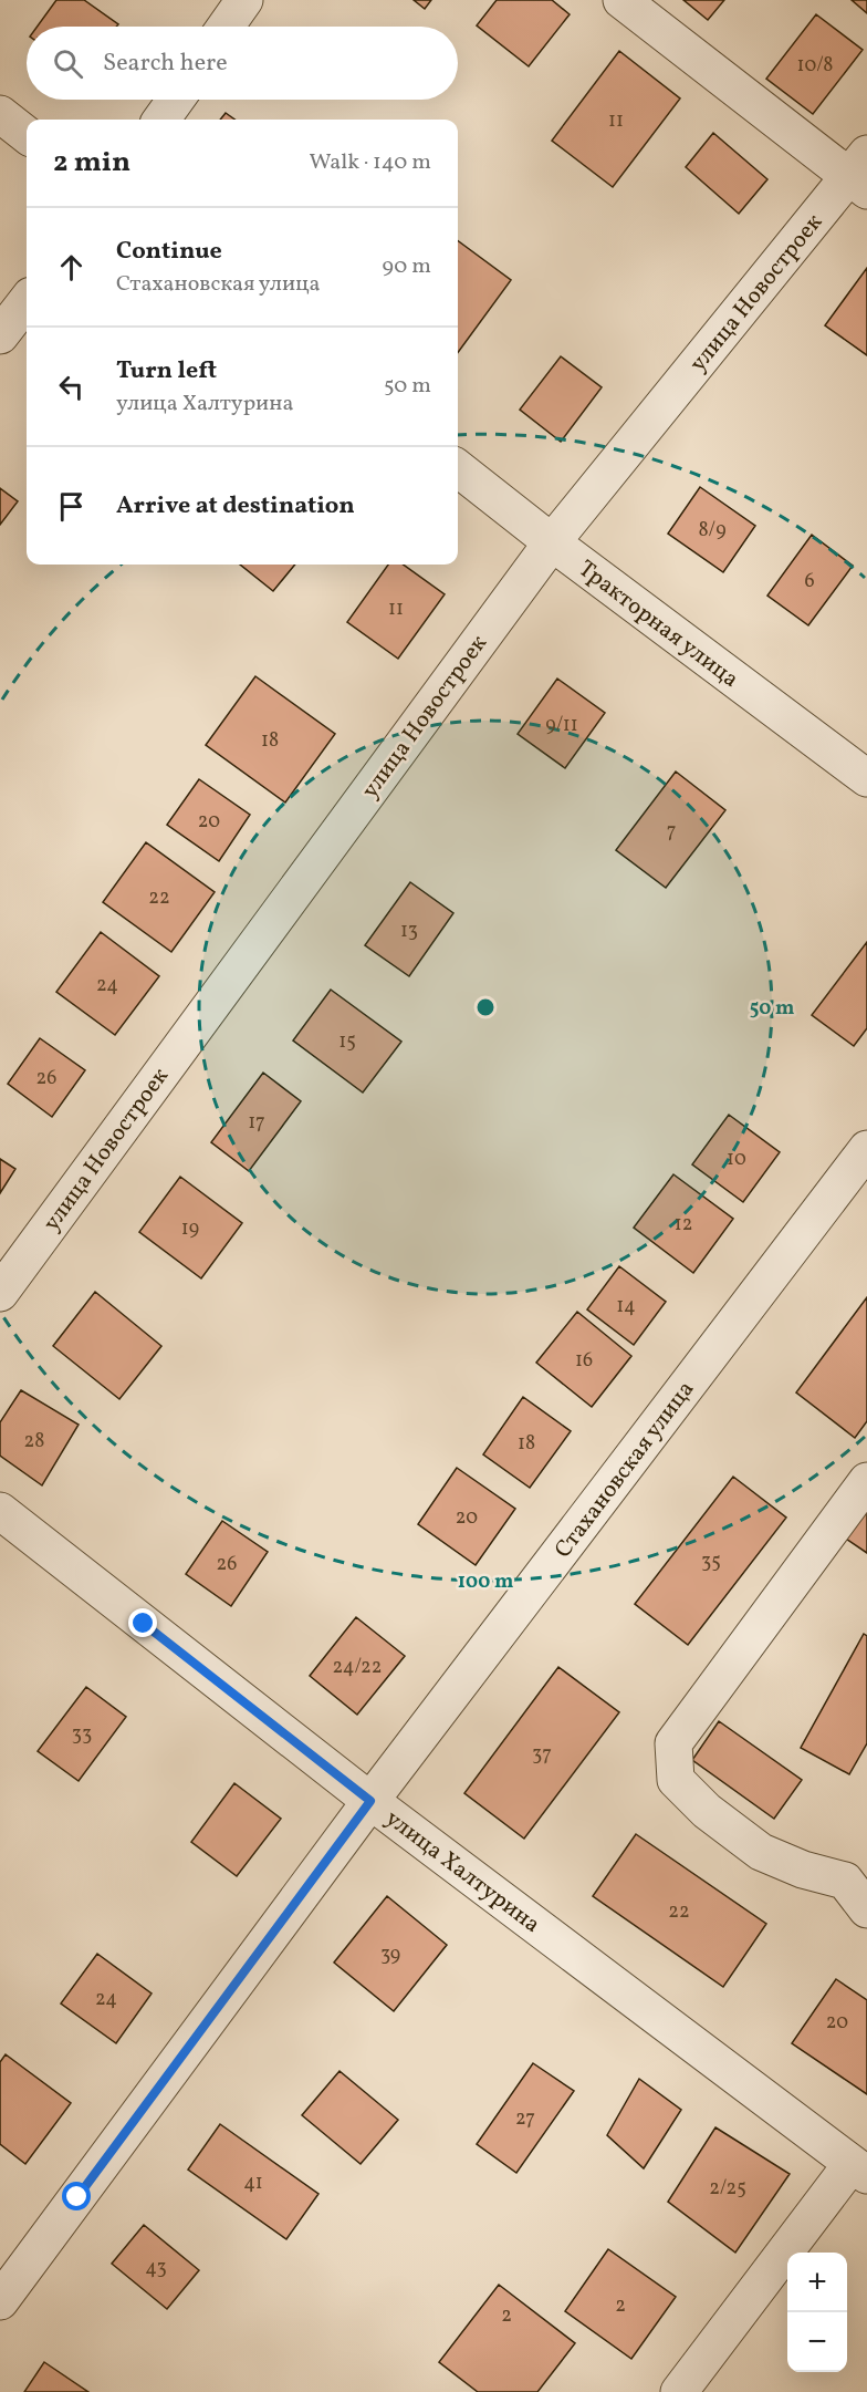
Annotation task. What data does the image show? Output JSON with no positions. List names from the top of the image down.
{
  "streets": {
    "street": [
      "улица Новостроек",
      "Тракторная улица",
      "Стахановская улица",
      "улица Халтурина"
    ]
  },
  "crossings": [
    ["улица Новостроек", "Тракторная улица"],
    ["Стахановская улица", "улица Халтурина"]
  ],
  "house_numbers": [
    "10/8",
    "11",
    "8/9",
    "6",
    "11",
    "9/11",
    "18",
    "20",
    "7",
    "22",
    "13",
    "24",
    "15",
    "26",
    "17",
    "10",
    "12",
    "19",
    "14",
    "16",
    "28",
    "18",
    "20",
    "35",
    "26",
    "24/22",
    "33",
    "37",
    "22",
    "39",
    "24",
    "20",
    "27",
    "41",
    "2/25",
    "43",
    "2",
    "2"
  ],
  "page": {
    "search": "Search here",
    "heading": ["2 min", "Walk · 140 m"],
    "list": [
      ["Continue", "Стахановская улица", "90 m"],
      ["Turn left", "улица Халтурина", "50 m"],
      "Arrive at destination"
    ],
    "map_buttons": ["+", "−"]
  },
  "rings": ["50 m", "100 m"]
}
